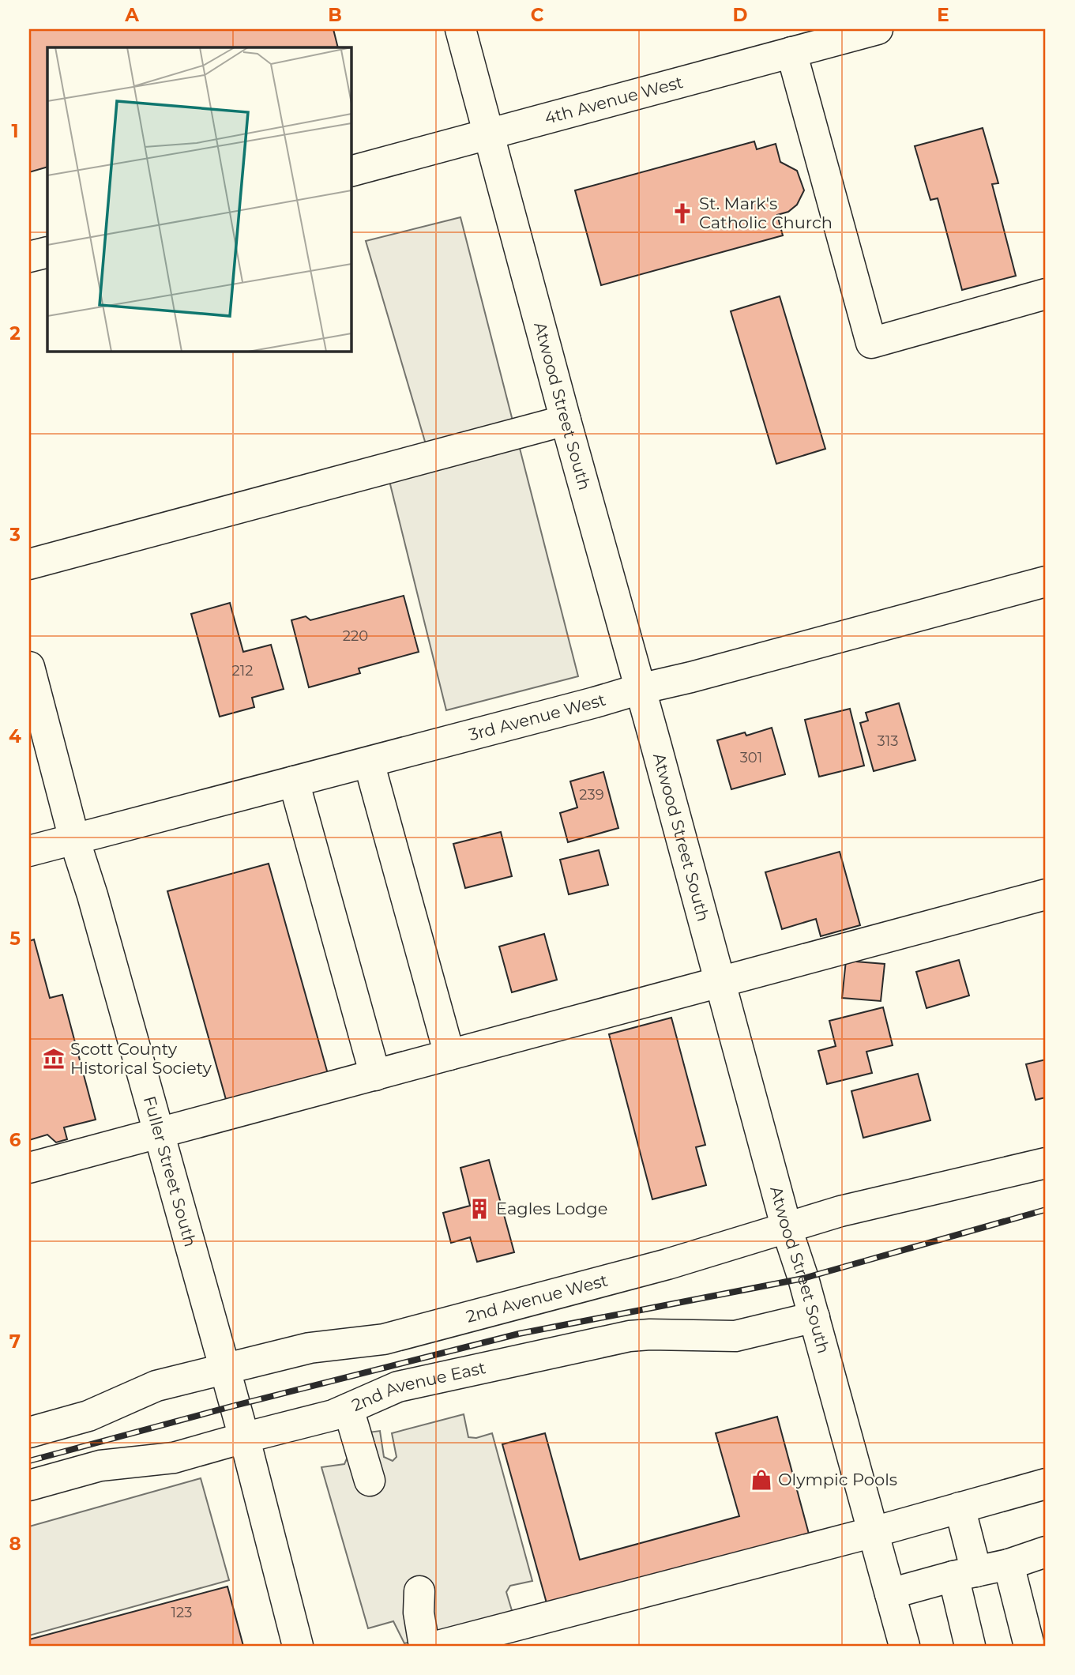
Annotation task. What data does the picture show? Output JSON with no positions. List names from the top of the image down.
{
  "streets": {
    "street": [
      "4th Avenue West",
      "Atwood Street South",
      "3rd Avenue West",
      "Fuller Street South",
      "2nd Avenue West",
      "2nd Avenue East"
    ]
  },
  "crossings": [
    ["4th Avenue West", "Atwood Street South"],
    ["Atwood Street South", "3rd Avenue West"],
    ["Atwood Street South", "2nd Avenue West"],
    ["Atwood Street South", "2nd Avenue East"],
    ["3rd Avenue West", "Fuller Street South"],
    ["Fuller Street South", "2nd Avenue West"],
    ["Fuller Street South", "2nd Avenue East"]
  ],
  "places": {
    "church": ["St. Mark's Catholic Church"],
    "museum": ["Scott County Historical Society"],
    "building": ["Eagles Lodge"],
    "shop": ["Olympic Pools"]
  },
  "house_numbers": [
    "220",
    "212",
    "313",
    "301",
    "239",
    "123"
  ],
  "grid": {
    "columns": [
      "A",
      "B",
      "C",
      "D",
      "E"
    ],
    "rows": [
      "1",
      "2",
      "3",
      "4",
      "5",
      "6",
      "7",
      "8"
    ]
  }
}
